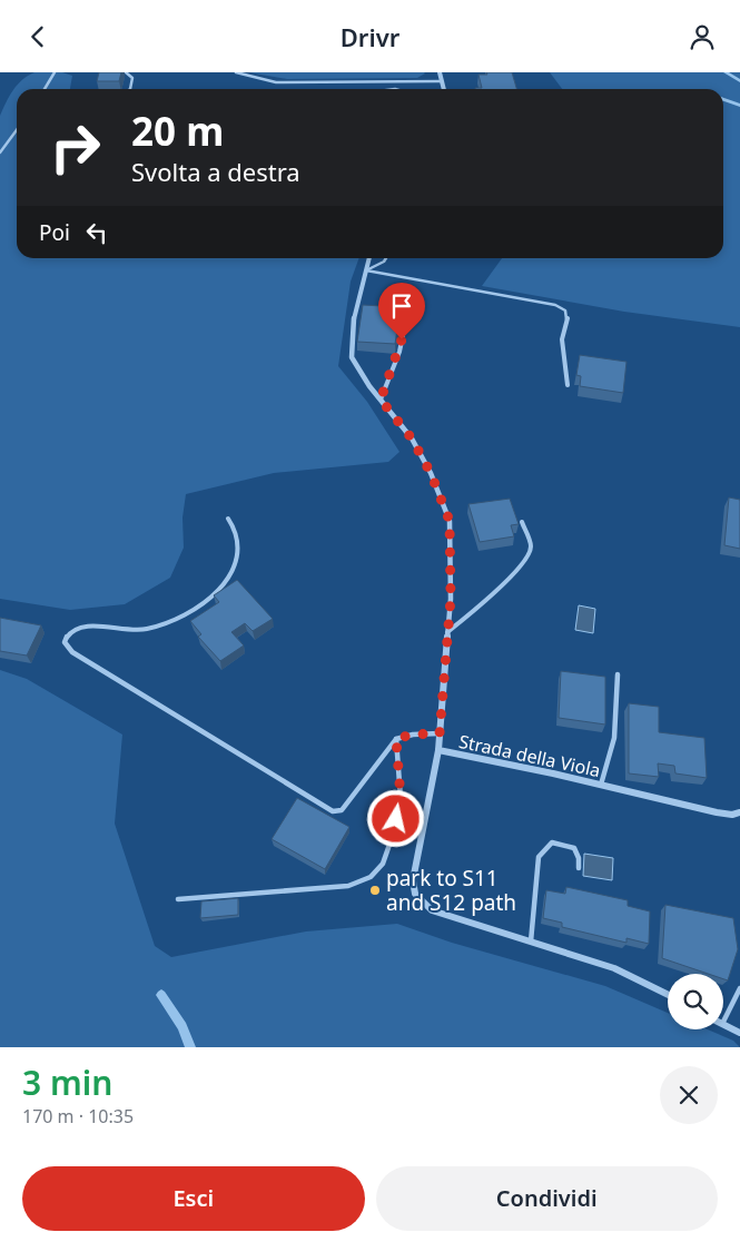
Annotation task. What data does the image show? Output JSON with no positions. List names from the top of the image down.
{
  "streets": {
    "street": ["Strada della Viola"]
  },
  "places": ["park to S11 and S12 path"],
  "page": {
    "header": "Drivr",
    "turn": ["20 m", "Svolta a destra"],
    "then": "Poi",
    "heading": ["3 min", "170 m · 10:35"],
    "buttons": ["Esci", "Condividi"]
  }
}
